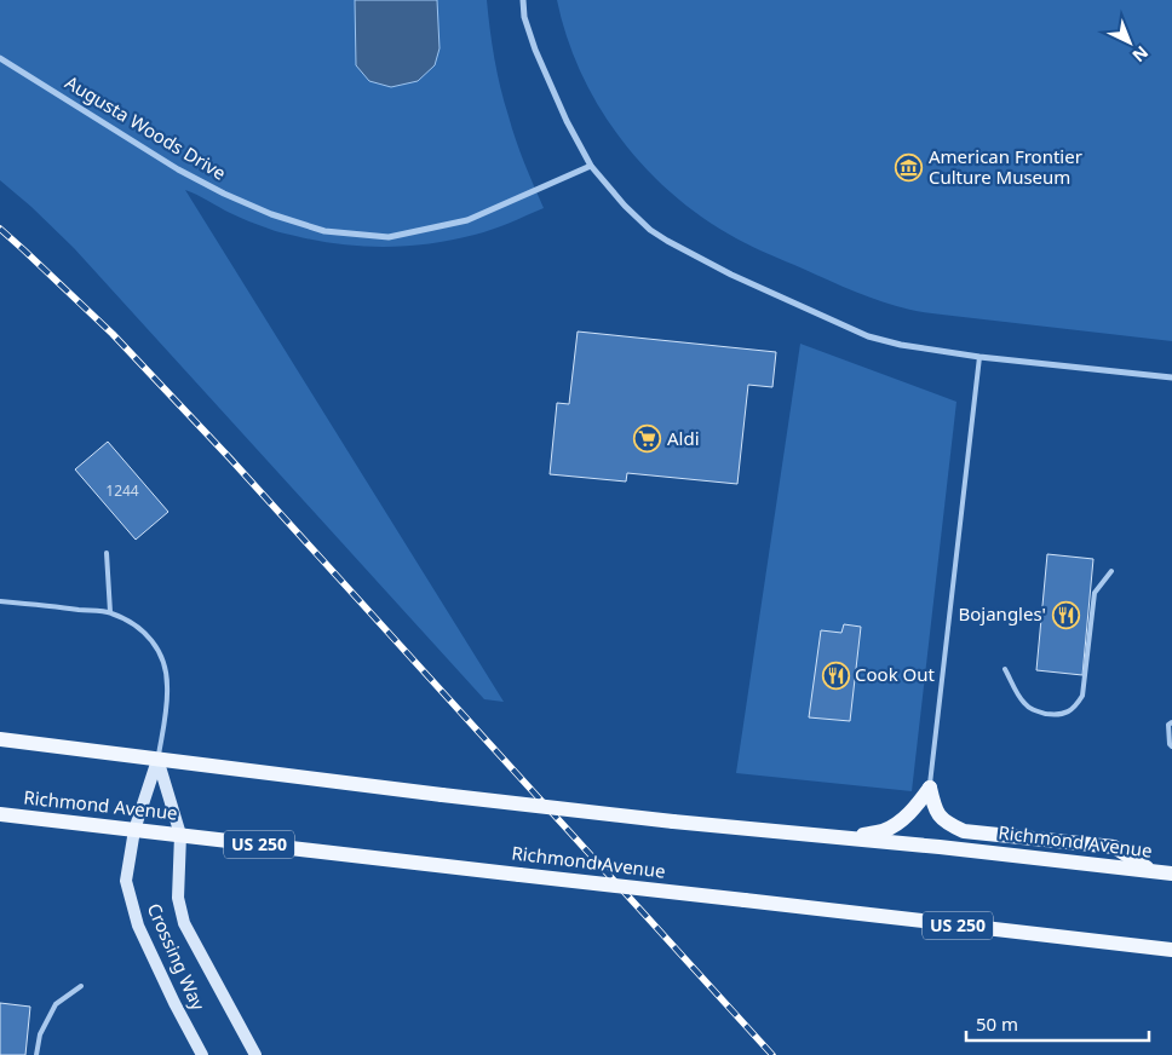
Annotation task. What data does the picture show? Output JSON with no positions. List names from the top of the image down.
{
  "streets": {
    "main road": ["Richmond Avenue", "US 250"],
    "street": ["Augusta Woods Drive", "Crossing Way"]
  },
  "crossings": [
    ["Richmond Avenue", "Crossing Way"]
  ],
  "places": {
    "museum": ["American Frontier Culture Museum"],
    "supermarket": ["Aldi"],
    "restaurant": ["Bojangles'", "Cook Out"]
  },
  "house_numbers": ["1244"],
  "scale_bar": "50 m",
  "north": "bottom right"
}
